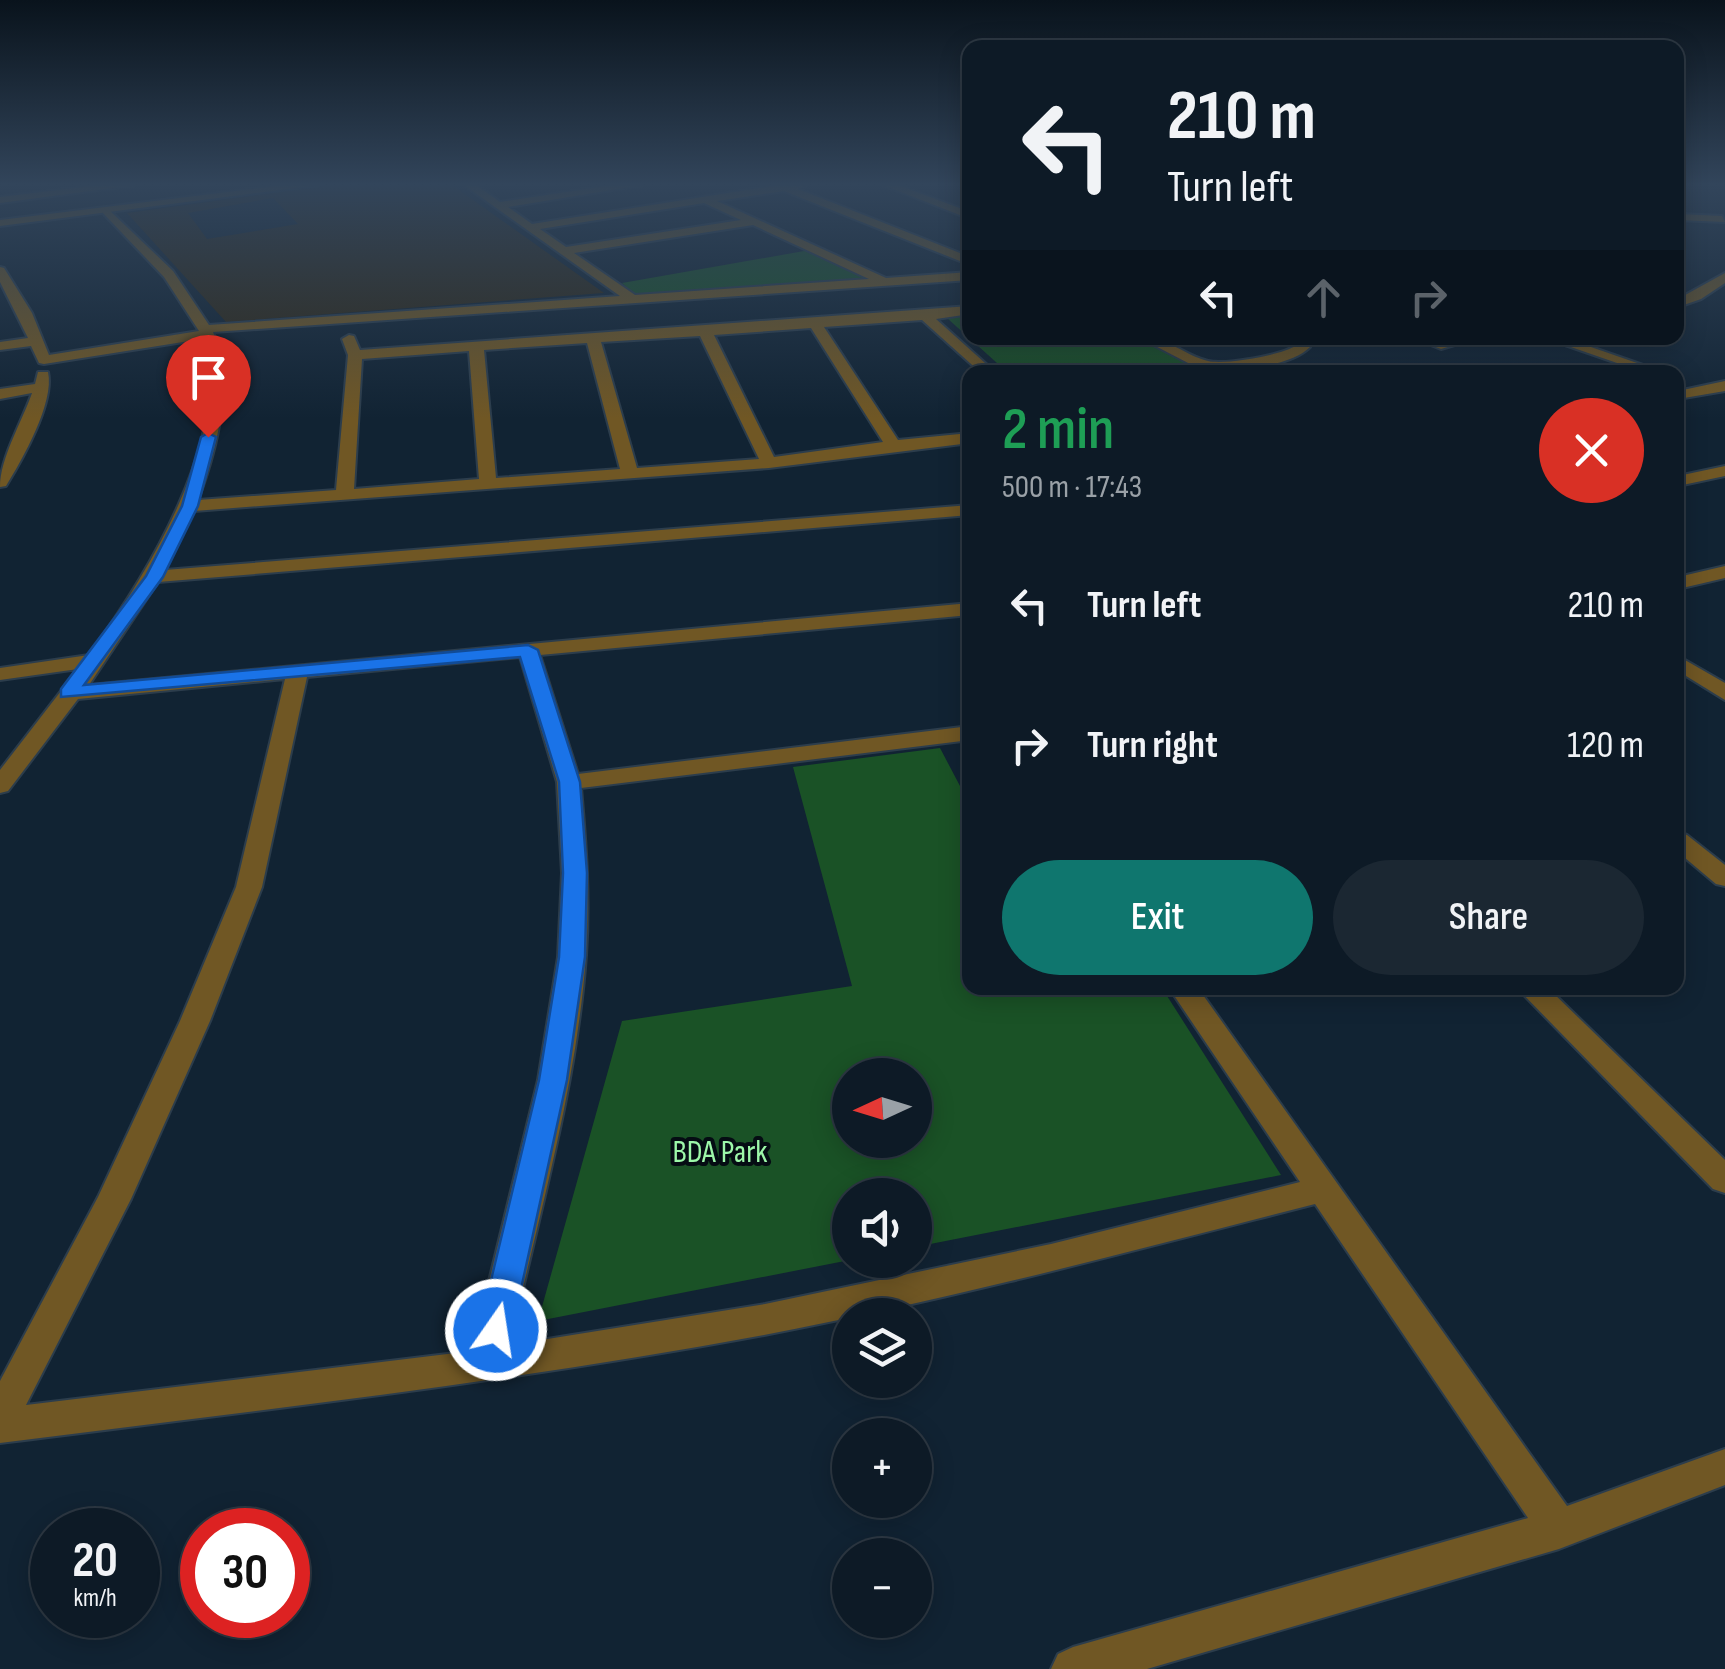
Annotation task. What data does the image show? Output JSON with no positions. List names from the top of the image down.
{
  "parks": ["BDA Park"],
  "north": "left",
  "page": {
    "turn": ["210 m", "Turn left"],
    "heading": ["2 min", "500 m · 17:43"],
    "list": [
      {
        "name": "Turn left",
        "value": "210 m"
      },
      {
        "name": "Turn right",
        "value": "120 m"
      }
    ],
    "buttons": ["Exit", "Share"],
    "map_buttons": ["+", "−"],
    "speed": "20 km/h",
    "limit": "30"
  }
}
